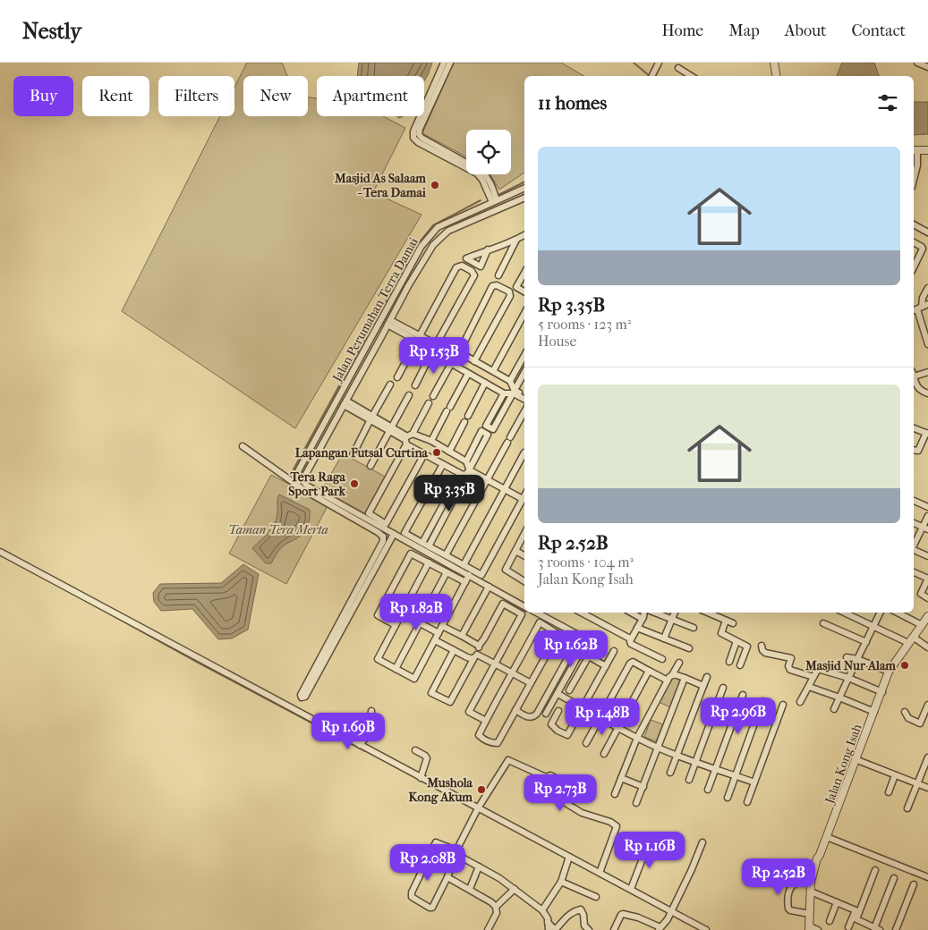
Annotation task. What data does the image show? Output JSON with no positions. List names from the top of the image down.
{
  "streets": {
    "street": ["Jalan Perumahan Terra Damai", "Jalan Kong Isah"]
  },
  "parks": ["Taman Tera Merta"],
  "places": [
    "Masjid As Salaam - Tera Damai",
    "Lapangan Futsal Curtina",
    "Tera Raga Sport Park",
    "Masjid Nur Alam",
    "Mushola Kong Akum"
  ],
  "page": {
    "header": "Nestly",
    "nav": [
      "Home",
      "Map",
      "About",
      "Contact"
    ],
    "chip": [
      "Buy",
      "Rent",
      "Filters",
      "New",
      "Apartment"
    ],
    "heading": "11 homes",
    "list": [
      {
        "name": "Rp 3.35B",
        "note": "5 rooms · 123 m² · House"
      },
      {
        "name": "Rp 2.52B",
        "note": "3 rooms · 104 m² · Jalan Kong Isah"
      }
    ],
    "price": [
      "Rp 1.53B",
      "Rp 3.35B",
      "Rp 1.82B",
      "Rp 1.62B",
      "Rp 2.96B",
      "Rp 1.48B",
      "Rp 1.69B",
      "Rp 2.73B",
      "Rp 1.16B",
      "Rp 2.08B",
      "Rp 2.52B"
    ]
  }
}
